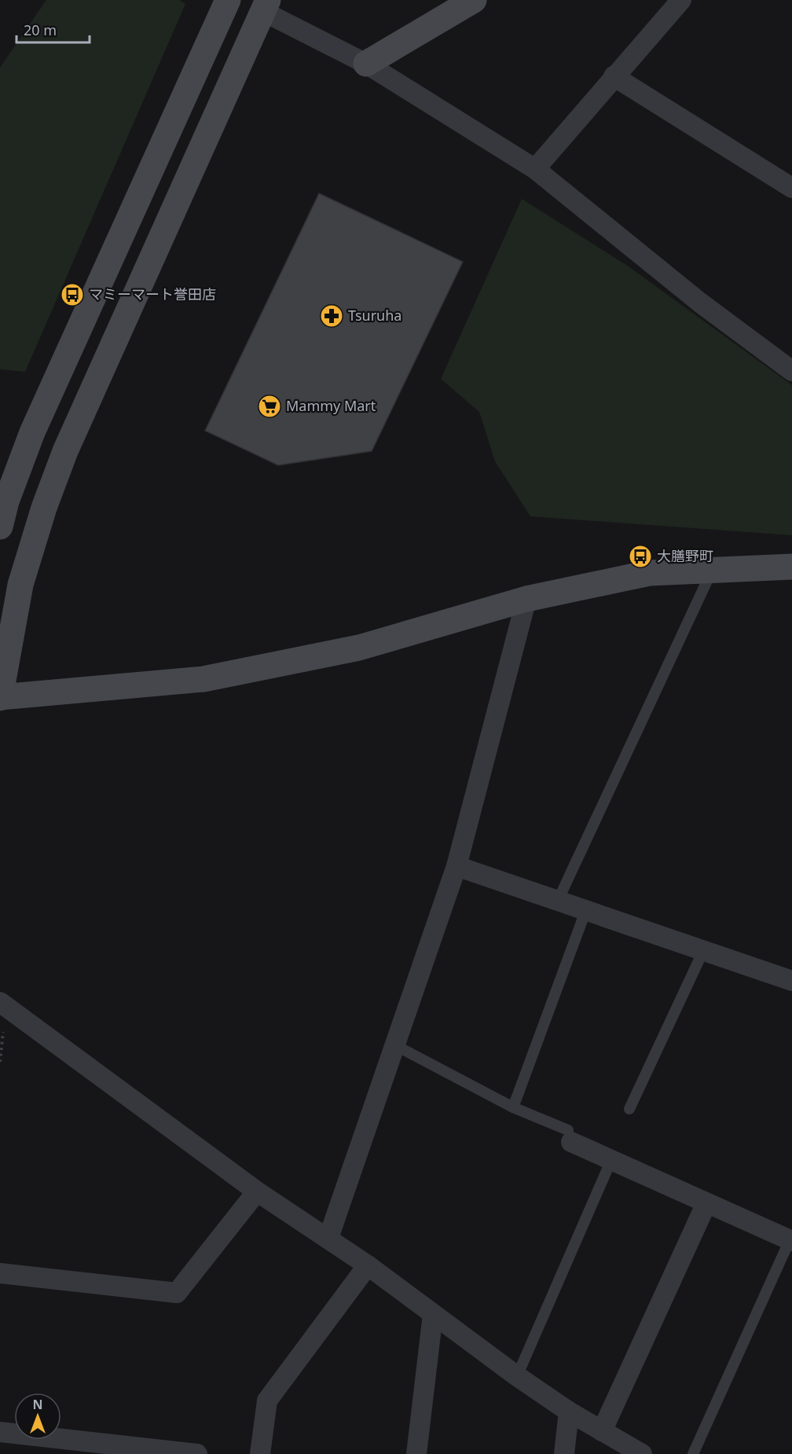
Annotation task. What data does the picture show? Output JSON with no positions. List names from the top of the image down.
{
  "places": {
    "bus stop": ["マミーマート誉田店", "大膳野町"],
    "pharmacy": ["Tsuruha"],
    "supermarket": ["Mammy Mart"]
  },
  "scale_bar": "20 m",
  "north": "top"
}
